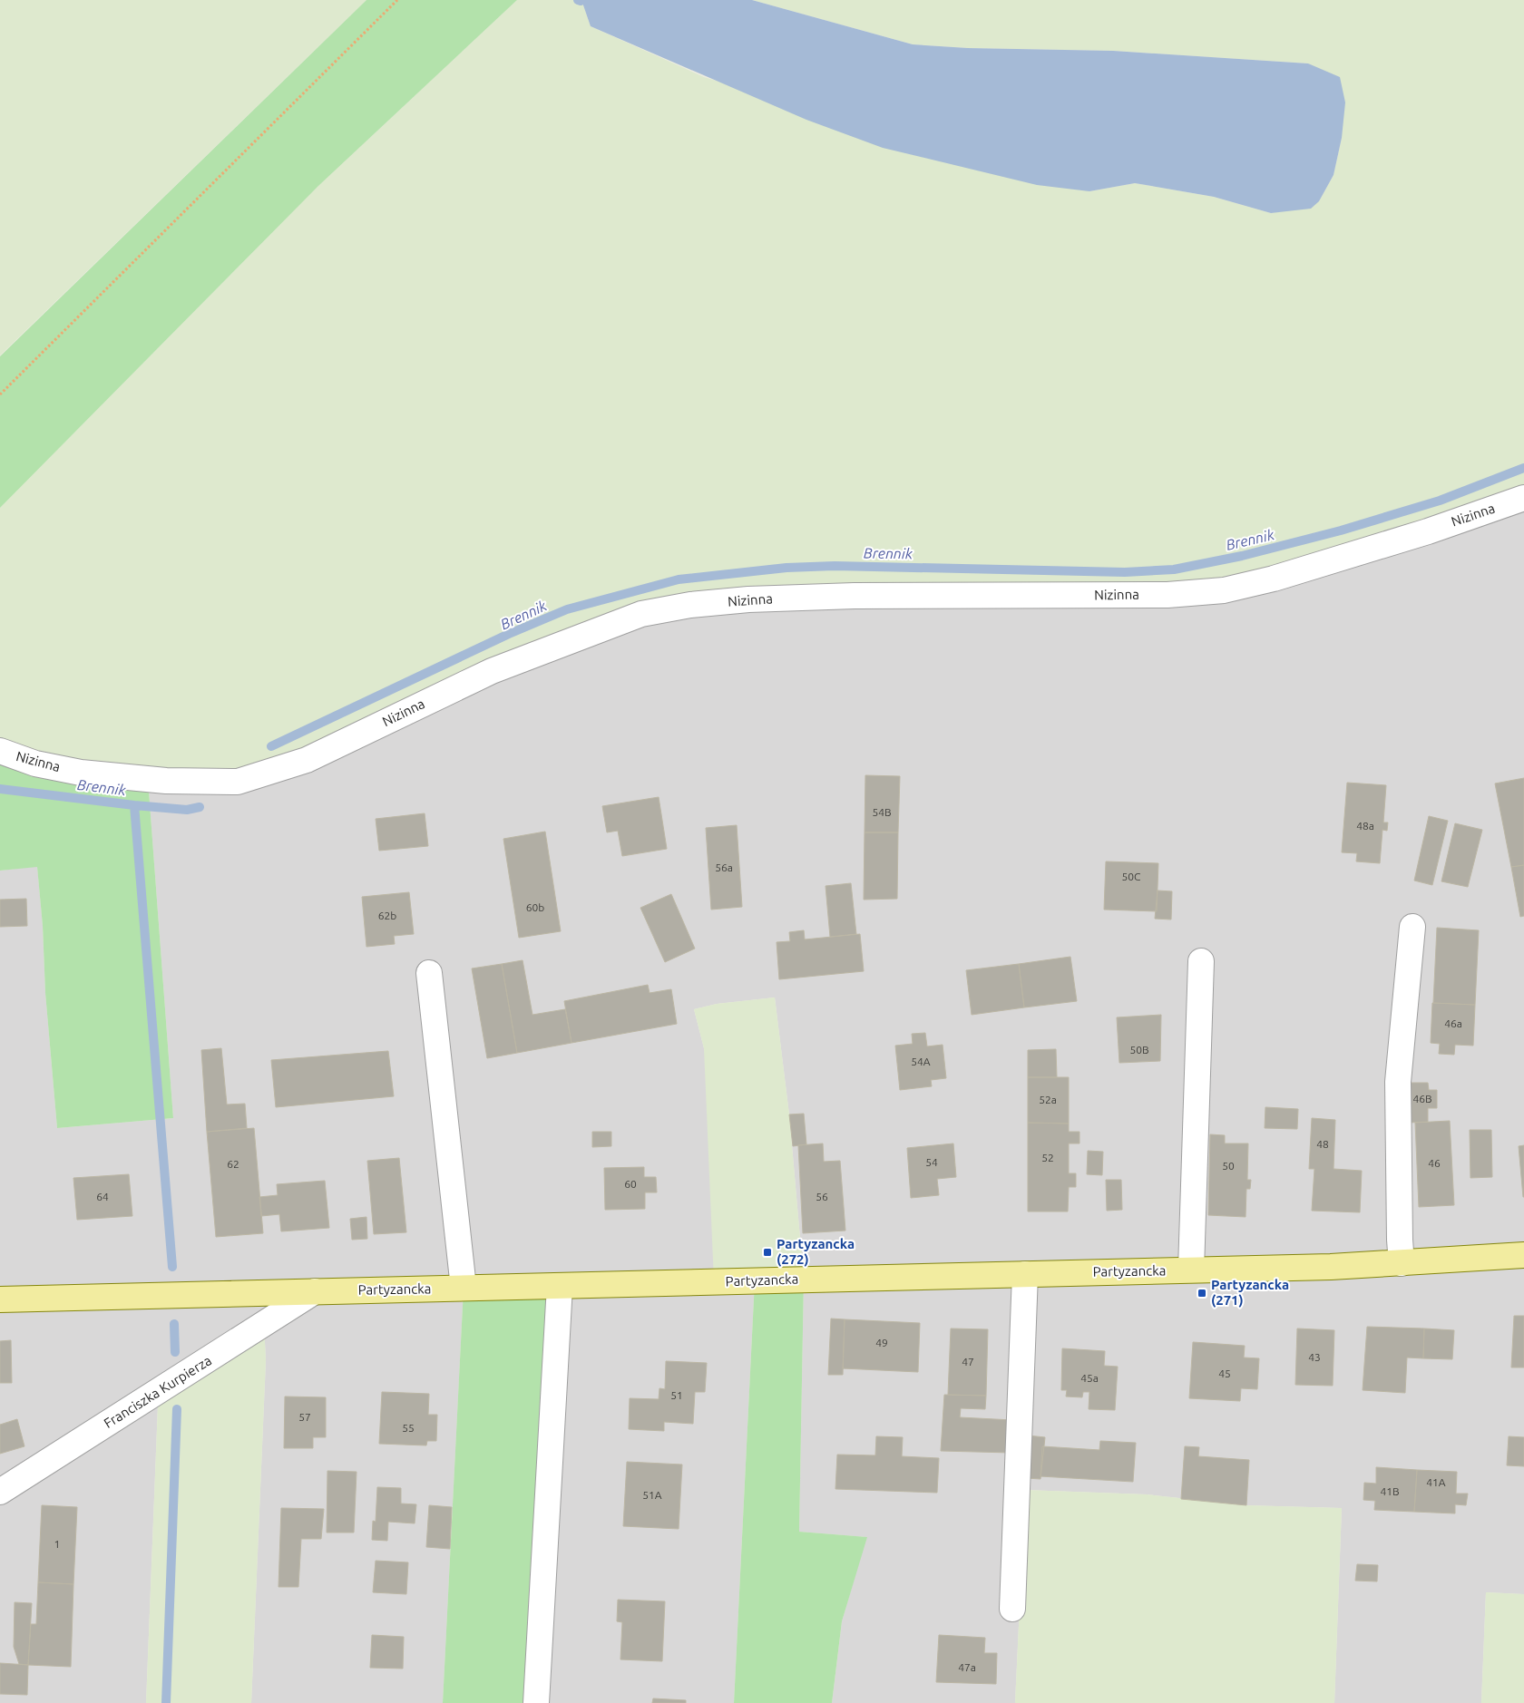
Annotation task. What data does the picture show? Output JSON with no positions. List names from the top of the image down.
{
  "streets": {
    "main road": ["Partyzancka"],
    "street": ["Nizinna", "Franciszka Kurpierza"]
  },
  "crossings": [
    ["Partyzancka", "Franciszka Kurpierza"]
  ],
  "water": ["Brennik"],
  "places": {
    "transit": ["Partyzancka (272)", "Partyzancka (271)"]
  },
  "house_numbers": [
    "54B",
    "48a",
    "56a",
    "50C",
    "60b",
    "62b",
    "46a",
    "50B",
    "54A",
    "46B",
    "52a",
    "48",
    "52",
    "54",
    "46",
    "62",
    "50",
    "60",
    "64",
    "56",
    "49",
    "43",
    "47",
    "45",
    "45a",
    "51",
    "57",
    "55",
    "41A",
    "41B",
    "51A",
    "1",
    "47a"
  ]
}
